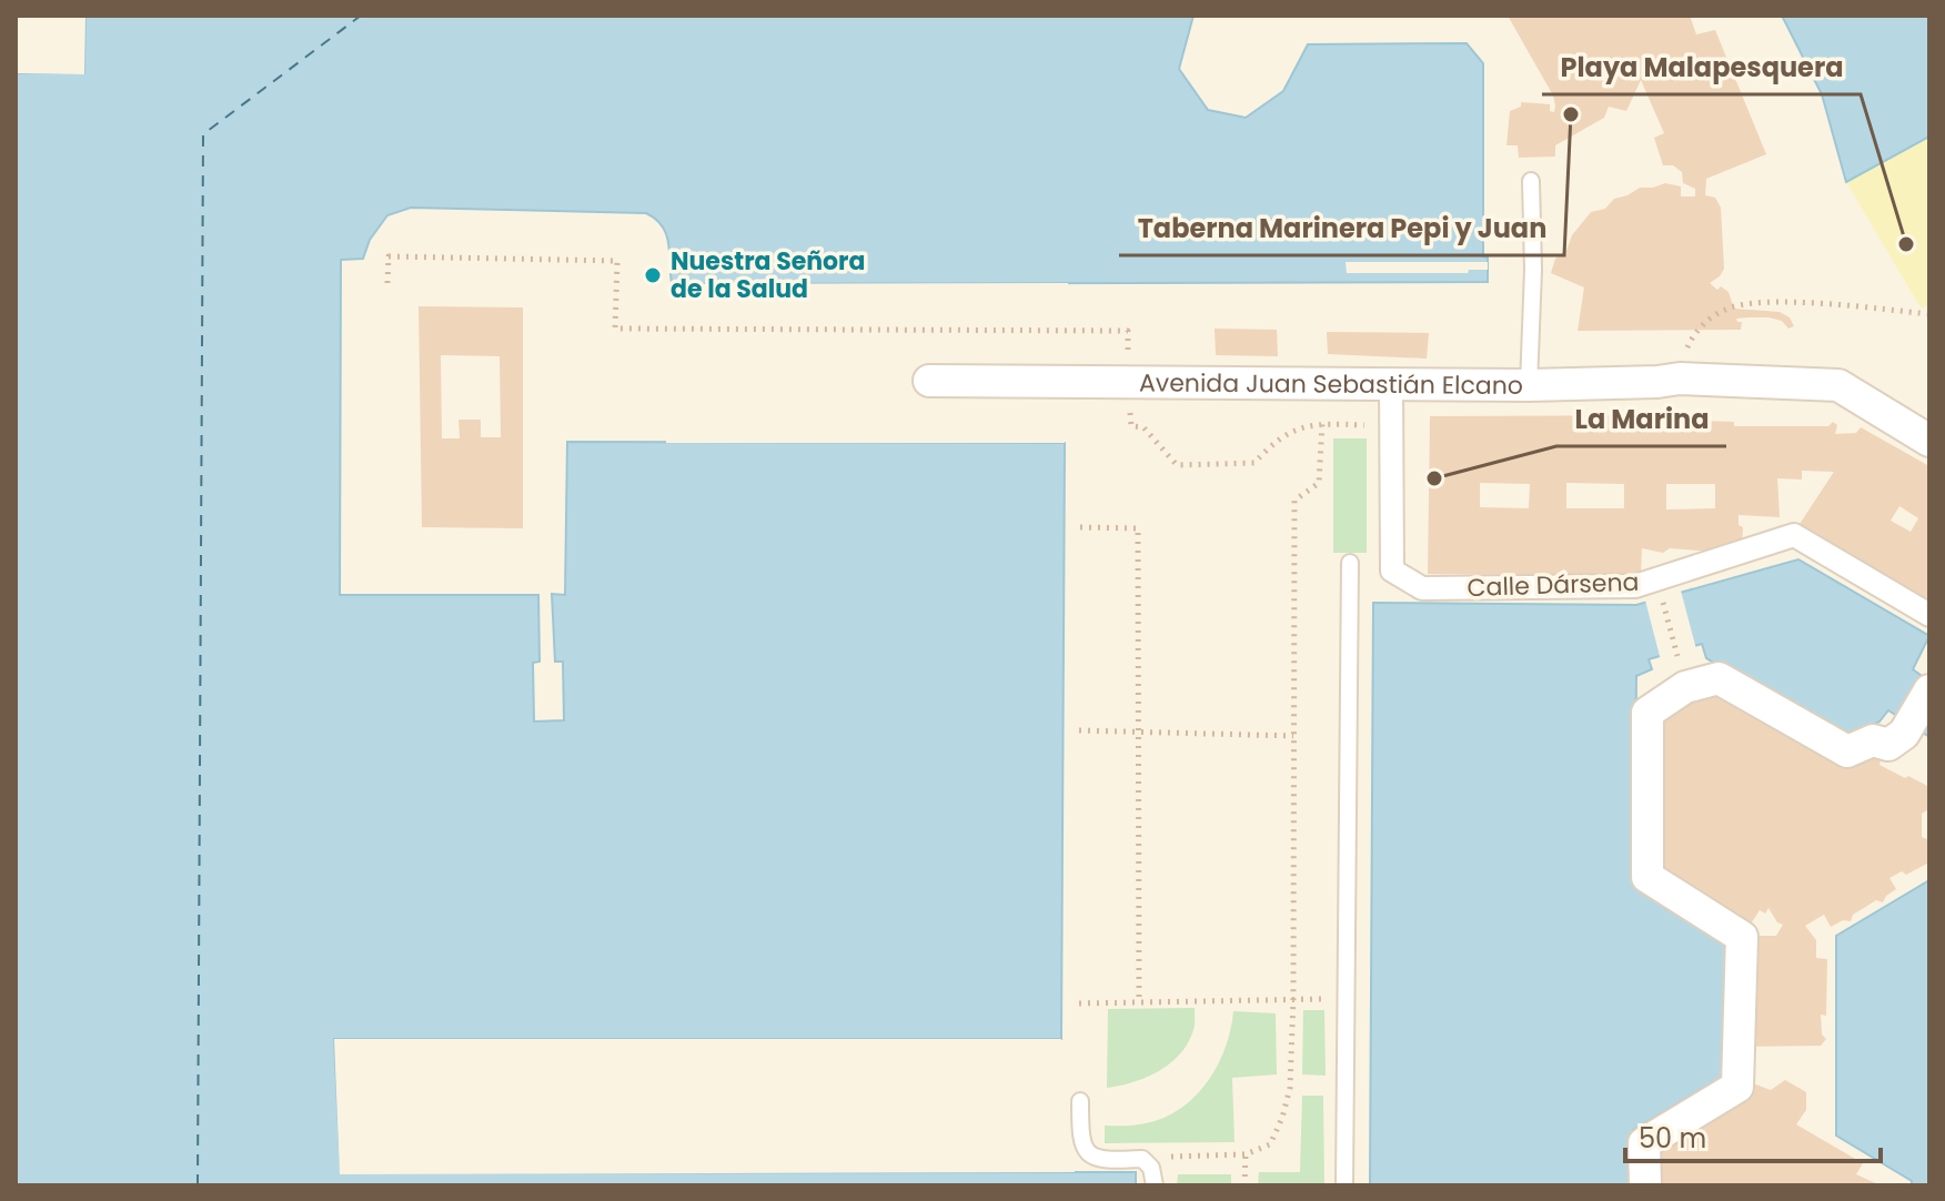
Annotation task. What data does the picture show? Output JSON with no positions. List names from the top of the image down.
{
  "streets": {
    "street": ["Avenida Juan Sebastián Elcano", "Calle Dársena"]
  },
  "crossings": [
    ["Avenida Juan Sebastián Elcano", "Calle Dársena"]
  ],
  "places": [
    "Taberna Marinera Pepi y Juan",
    "Playa Malapesquera",
    "Nuestra Señora de la Salud",
    "La Marina"
  ],
  "scale_bar": "50 m"
}
